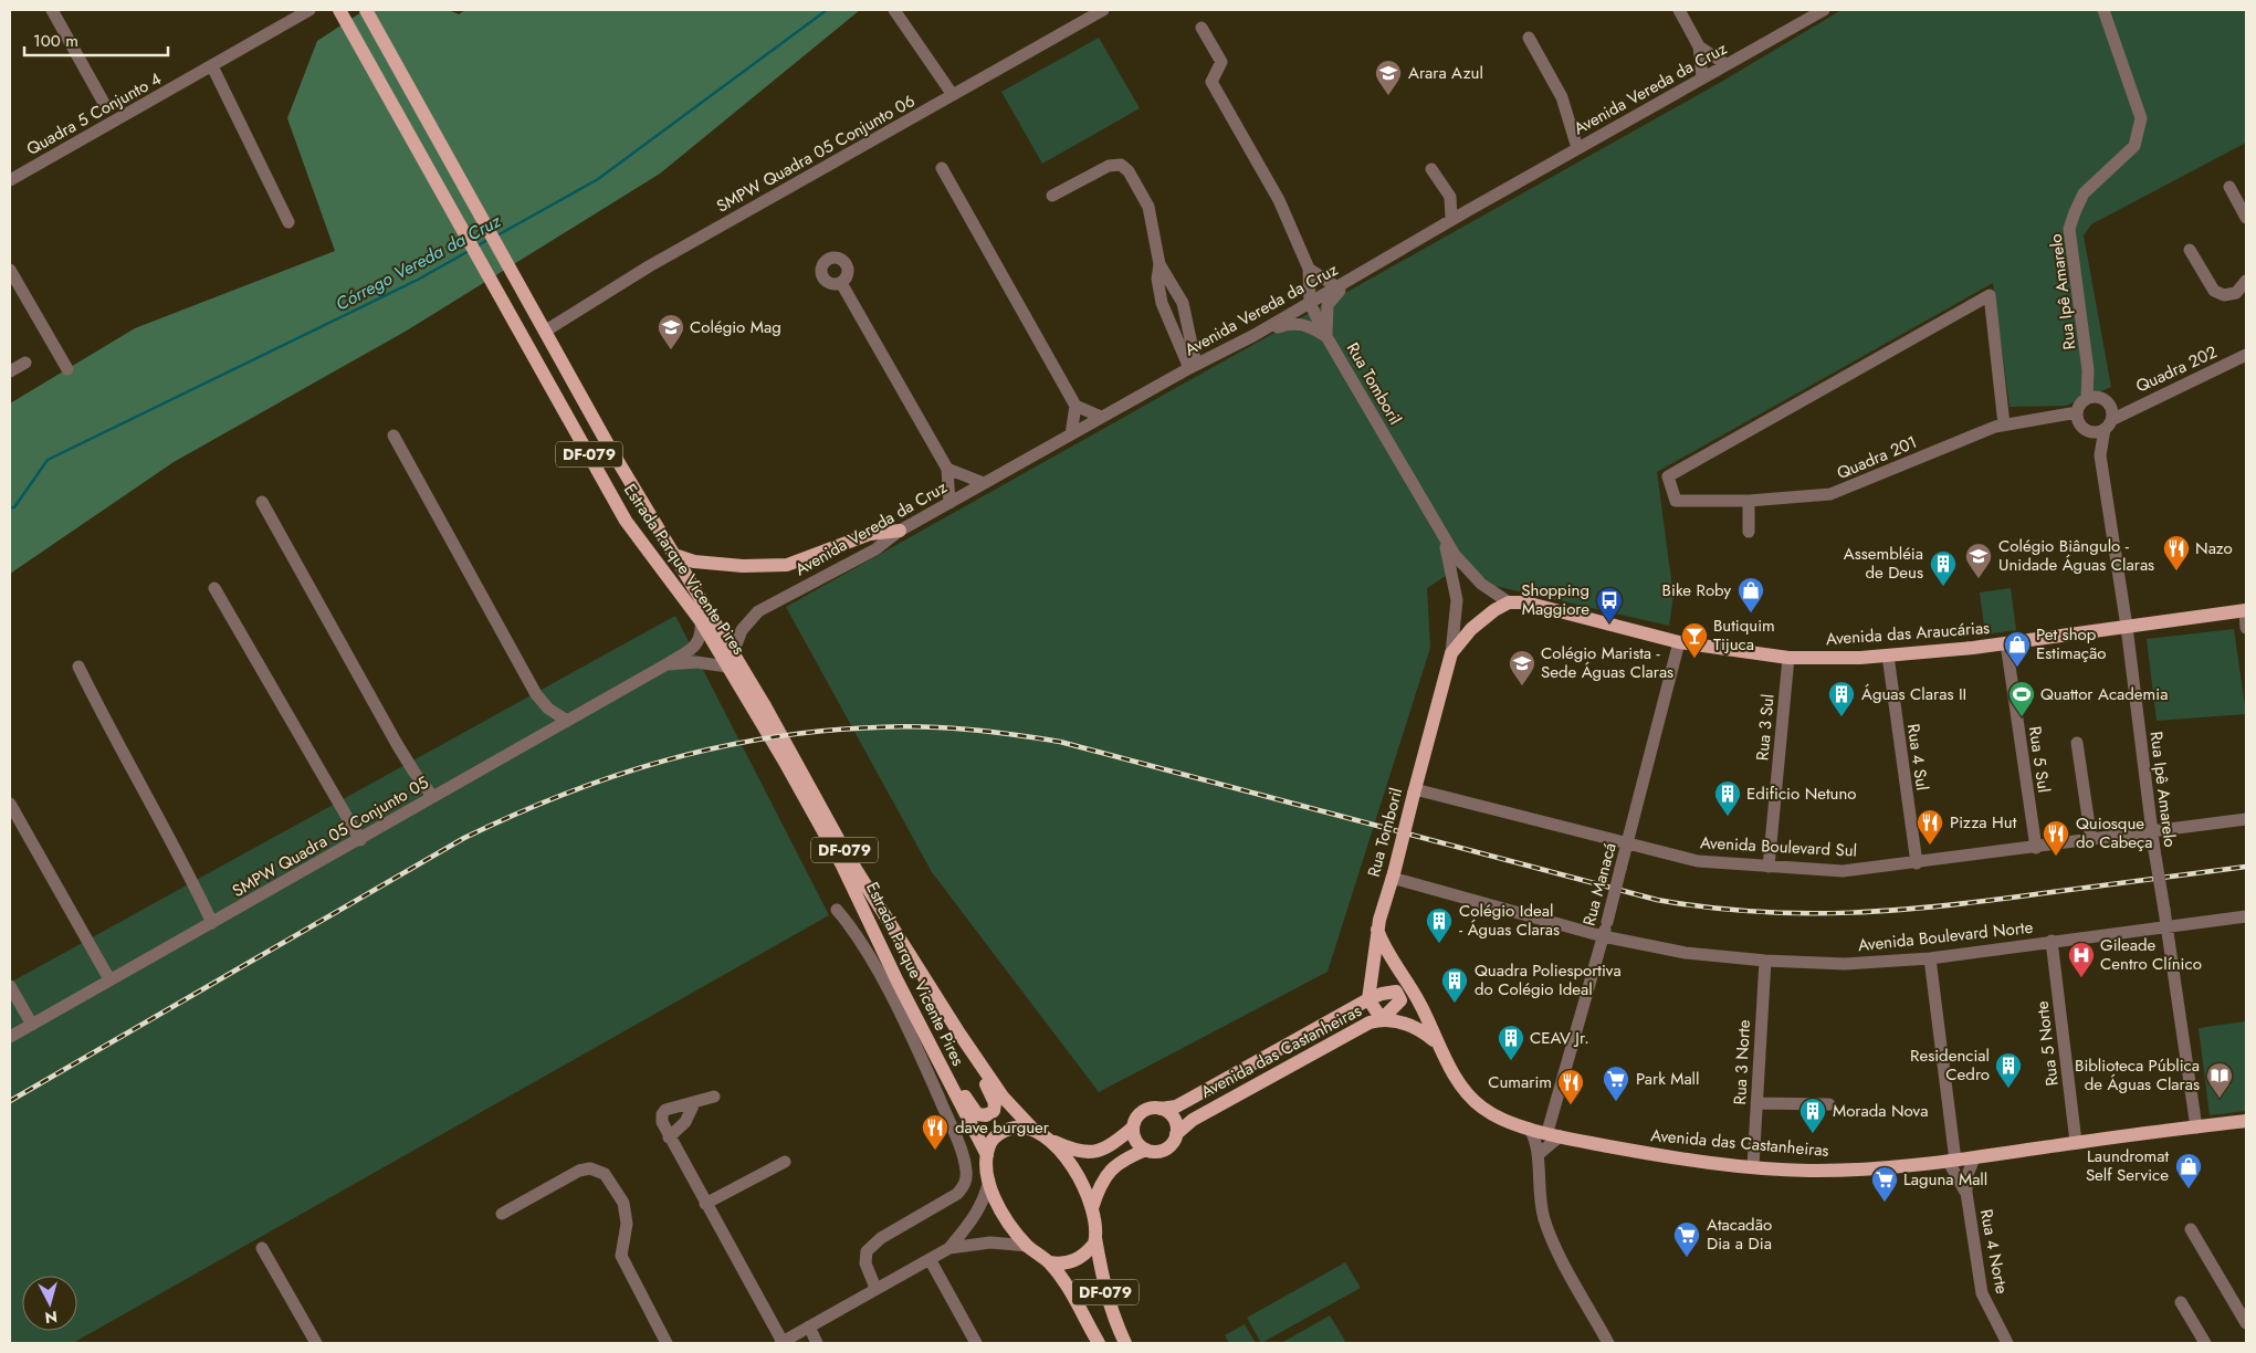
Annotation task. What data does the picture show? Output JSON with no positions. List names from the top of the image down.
{
  "streets": {
    "main road": [
      "Rua Tomboril",
      "DF-079",
      "Estrada Parque Vicente Pires",
      "Avenida das Araucárias",
      "Avenida das Castanheiras"
    ],
    "street": [
      "Avenida Vereda da Cruz",
      "Quadra 5 Conjunto 4",
      "SMPW Quadra 05 Conjunto 06",
      "Rua Ipê Amarelo",
      "Quadra 202",
      "Quadra 201",
      "Rua 3 Sul",
      "Rua 4 Sul",
      "Rua 5 Sul",
      "SMPW Quadra 05 Conjunto 05",
      "Avenida Boulevard Sul",
      "Rua Manacá",
      "Avenida Boulevard Norte",
      "Rua 5 Norte",
      "Rua 3 Norte",
      "Rua 4 Norte"
    ]
  },
  "crossings": [
    ["Avenida Vereda da Cruz", "Rua Tomboril"],
    ["Avenida Vereda da Cruz", "Estrada Parque Vicente Pires"],
    ["Avenida Vereda da Cruz", "SMPW Quadra 05 Conjunto 05"],
    ["SMPW Quadra 05 Conjunto 06", "Estrada Parque Vicente Pires"],
    ["Rua Ipê Amarelo", "Quadra 202"],
    ["Rua Ipê Amarelo", "Quadra 201"],
    ["Rua Ipê Amarelo", "Avenida das Araucárias"],
    ["Rua Ipê Amarelo", "Avenida Boulevard Sul"],
    ["Rua Ipê Amarelo", "Avenida Boulevard Norte"],
    ["Rua Ipê Amarelo", "Avenida das Castanheiras"],
    ["Quadra 202", "Quadra 201"],
    ["Rua Tomboril", "Avenida das Araucárias"],
    ["Rua Tomboril", "Avenida Boulevard Sul"],
    ["Rua Tomboril", "Avenida Boulevard Norte"],
    ["Rua Tomboril", "Avenida das Castanheiras"],
    ["DF-079", "Estrada Parque Vicente Pires"],
    ["Estrada Parque Vicente Pires", "SMPW Quadra 05 Conjunto 05"],
    ["Avenida das Araucárias", "Rua 3 Sul"],
    ["Avenida das Araucárias", "Rua 4 Sul"],
    ["Avenida das Araucárias", "Rua 5 Sul"],
    ["Avenida das Araucárias", "Rua Manacá"],
    ["Rua 3 Sul", "Avenida Boulevard Sul"],
    ["Rua 4 Sul", "Avenida Boulevard Sul"],
    ["Rua 5 Sul", "Avenida Boulevard Sul"],
    ["Avenida Boulevard Sul", "Rua Manacá"],
    ["Rua Manacá", "Avenida Boulevard Norte"],
    ["Rua Manacá", "Avenida das Castanheiras"],
    ["Avenida Boulevard Norte", "Rua 5 Norte"],
    ["Avenida Boulevard Norte", "Rua 3 Norte"],
    ["Avenida Boulevard Norte", "Rua 4 Norte"],
    ["Rua 5 Norte", "Avenida das Castanheiras"],
    ["Avenida das Castanheiras", "Rua 3 Norte"],
    ["Avenida das Castanheiras", "Rua 4 Norte"]
  ],
  "water": ["Córrego Vereda da Cruz"],
  "places": {
    "school or university": [
      "Arara Azul",
      "Colégio Mag",
      "Colégio Biângulo - Unidade Águas Claras",
      "Colégio Marista - Sede Águas Claras"
    ],
    "restaurant": [
      "Nazo",
      "Pizza Hut",
      "Quiosque do Cabeça",
      "Cumarim",
      "dave burguer"
    ],
    "building": [
      "Assembléia de Deus",
      "Águas Claras II",
      "Edificio Netuno",
      "Colégio Ideal - Águas Claras",
      "Quadra Poliesportiva do Colégio Ideal",
      "CEAV Jr.",
      "Residencial Cedro",
      "Morada Nova"
    ],
    "shop": ["Bike Roby", "Pet shop Estimação", "Laundromat Self Service"],
    "bus stop": ["Shopping Maggiore"],
    "bar": ["Butiquim Tijuca"],
    "sports": ["Quattor Academia"],
    "hospital": ["Gileade Centro Clínico"],
    "library": ["Biblioteca Pública de Águas Claras"],
    "supermarket": ["Park Mall", "Laguna Mall", "Atacadão Dia a Dia"]
  },
  "scale_bar": "100 m",
  "north": "bottom"
}
